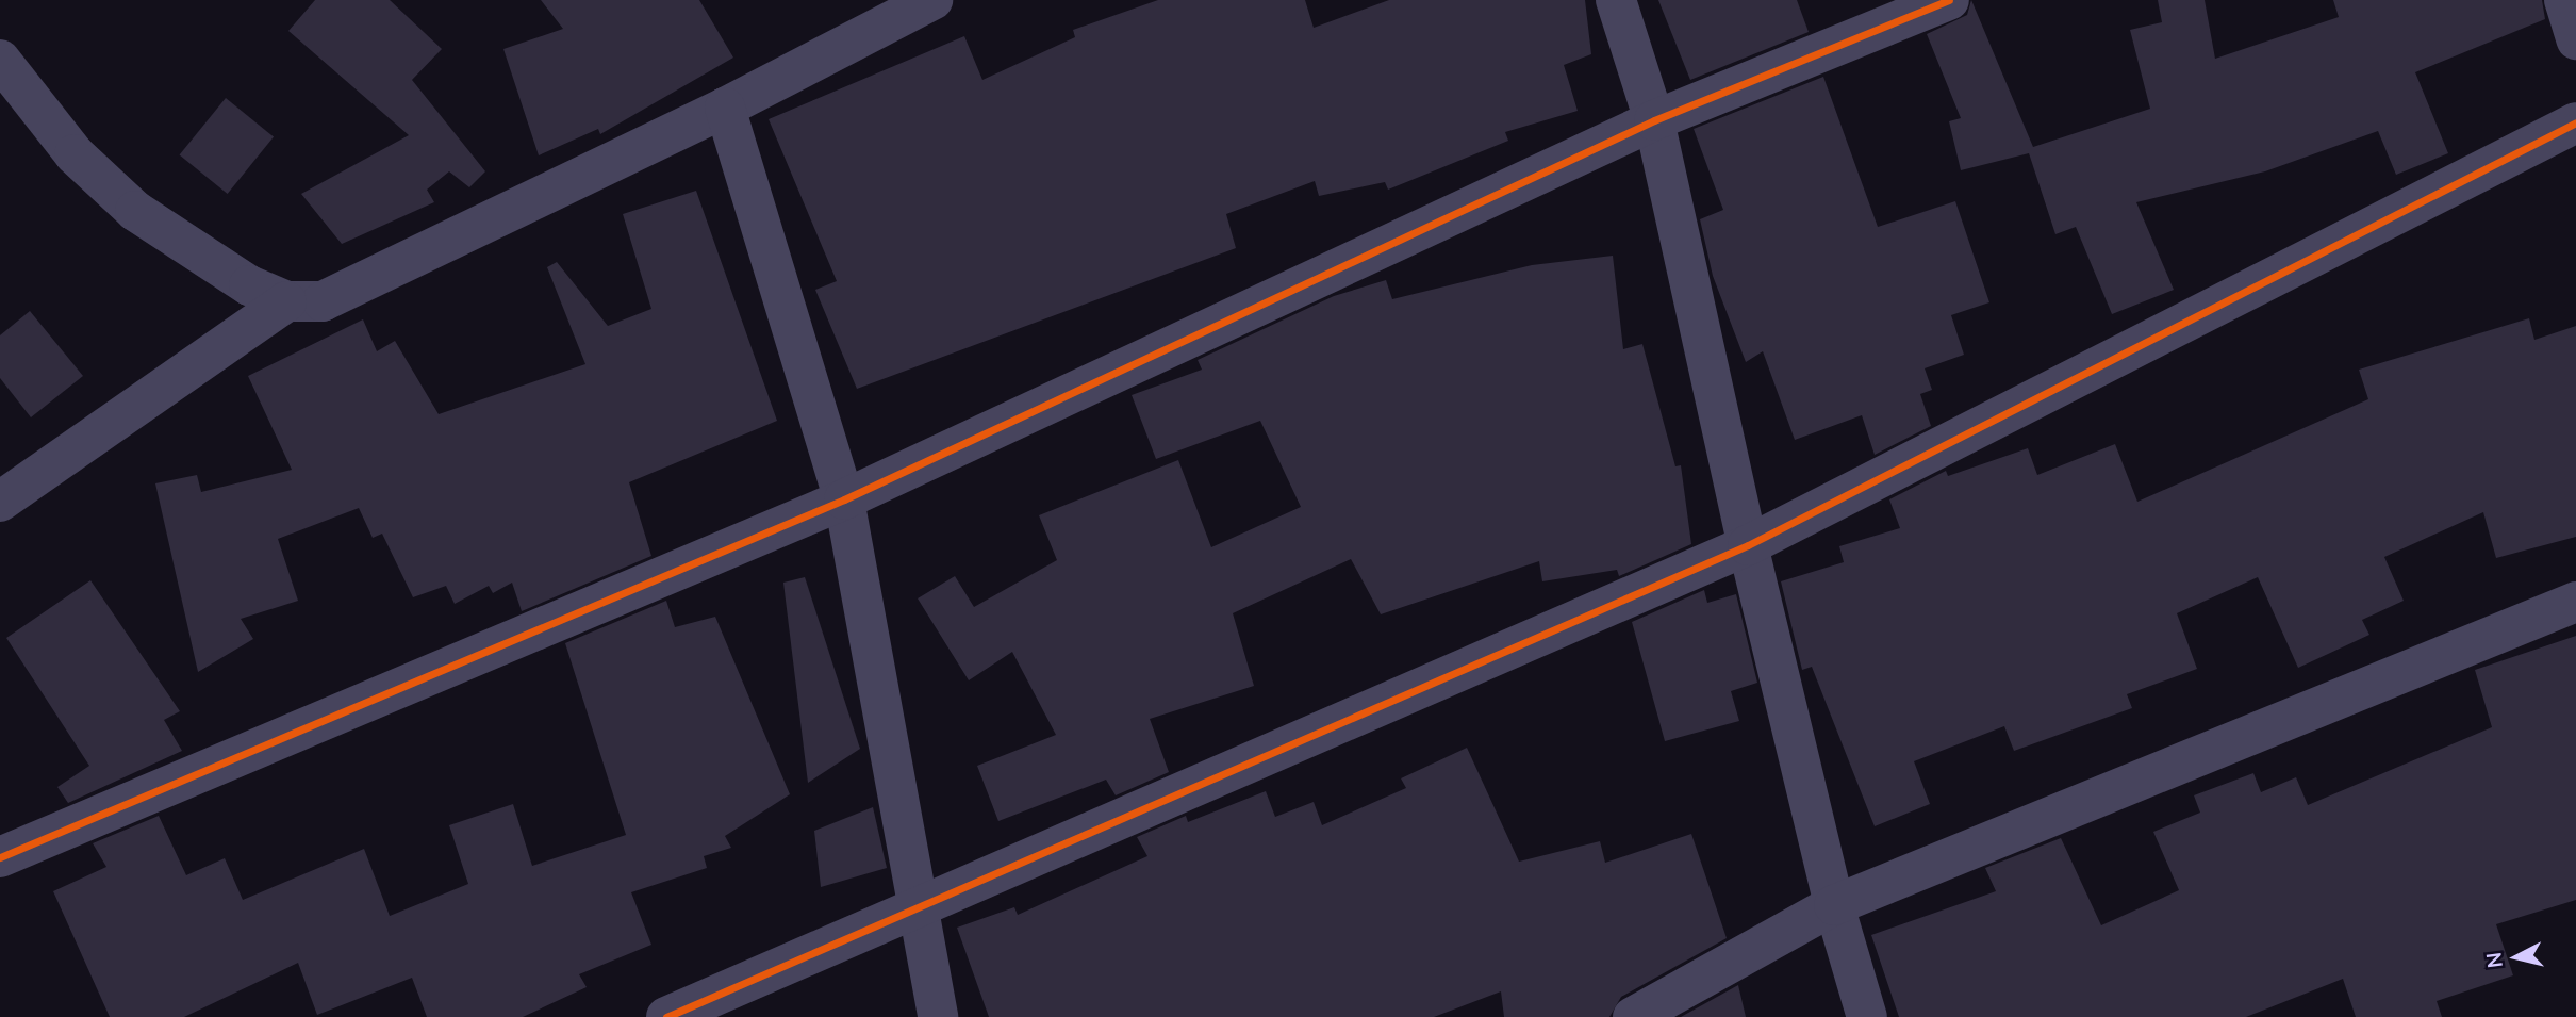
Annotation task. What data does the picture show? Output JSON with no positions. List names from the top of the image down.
{
  "north": "left"
}
